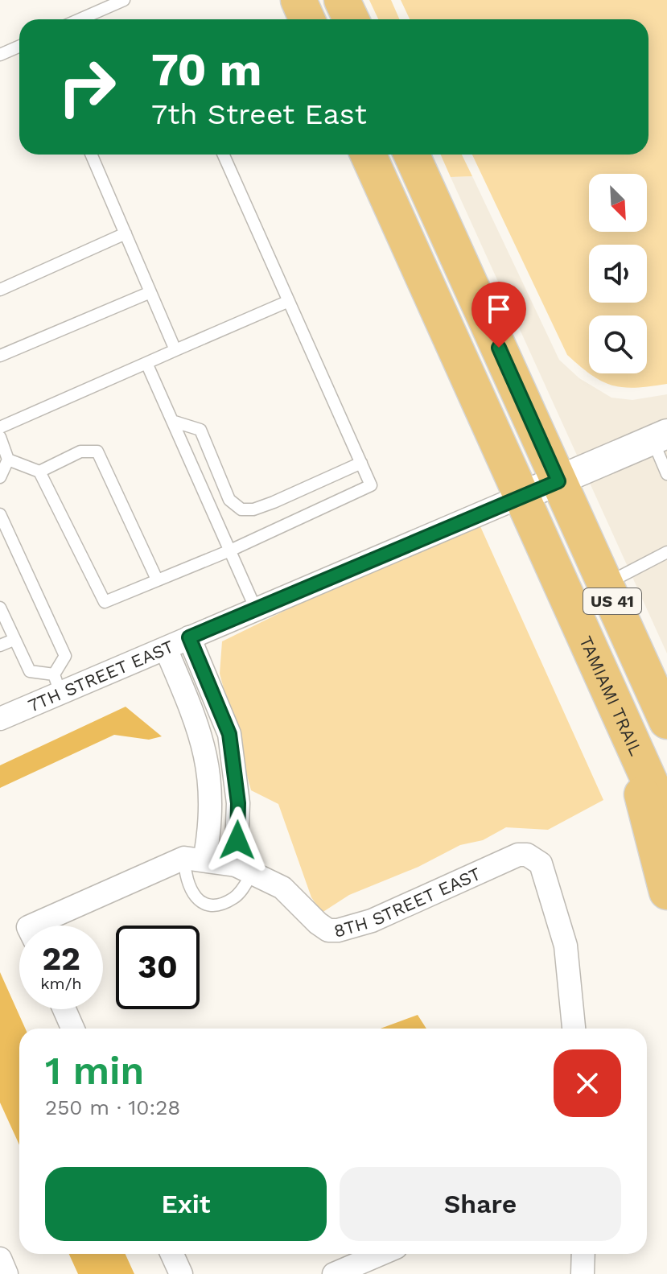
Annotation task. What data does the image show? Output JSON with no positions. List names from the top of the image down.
{
  "streets": {
    "highway": ["US 41", "TAMIAMI TRAIL"],
    "street": ["7TH STREET EAST", "8TH STREET EAST"]
  },
  "crossings": [
    ["7TH STREET EAST", "TAMIAMI TRAIL"]
  ],
  "north": "bottom right",
  "page": {
    "turn": ["70 m", "7th Street East"],
    "speed": "22 km/h",
    "limit": "30",
    "heading": ["1 min", "250 m · 10:28"],
    "buttons": ["Exit", "Share"]
  }
}
